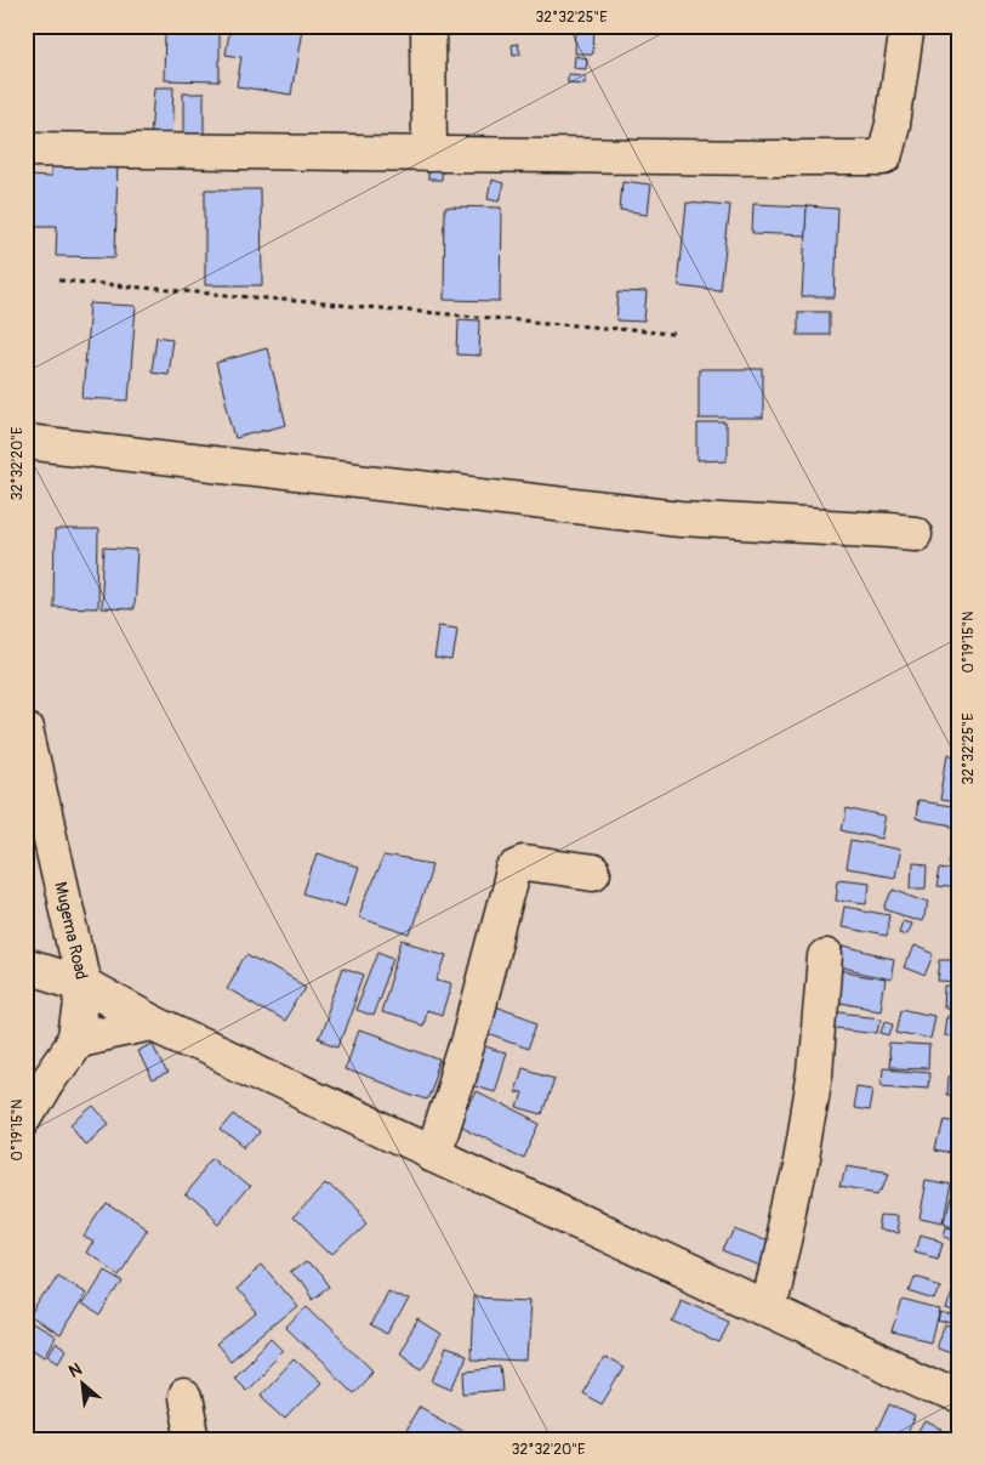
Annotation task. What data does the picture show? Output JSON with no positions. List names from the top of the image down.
{
  "streets": {
    "street": ["Mugema Road"]
  },
  "north": "top left",
  "coordinates": ["32°32'25\"E", "32°32'20\"E", "0°19'15\"N"]
}
